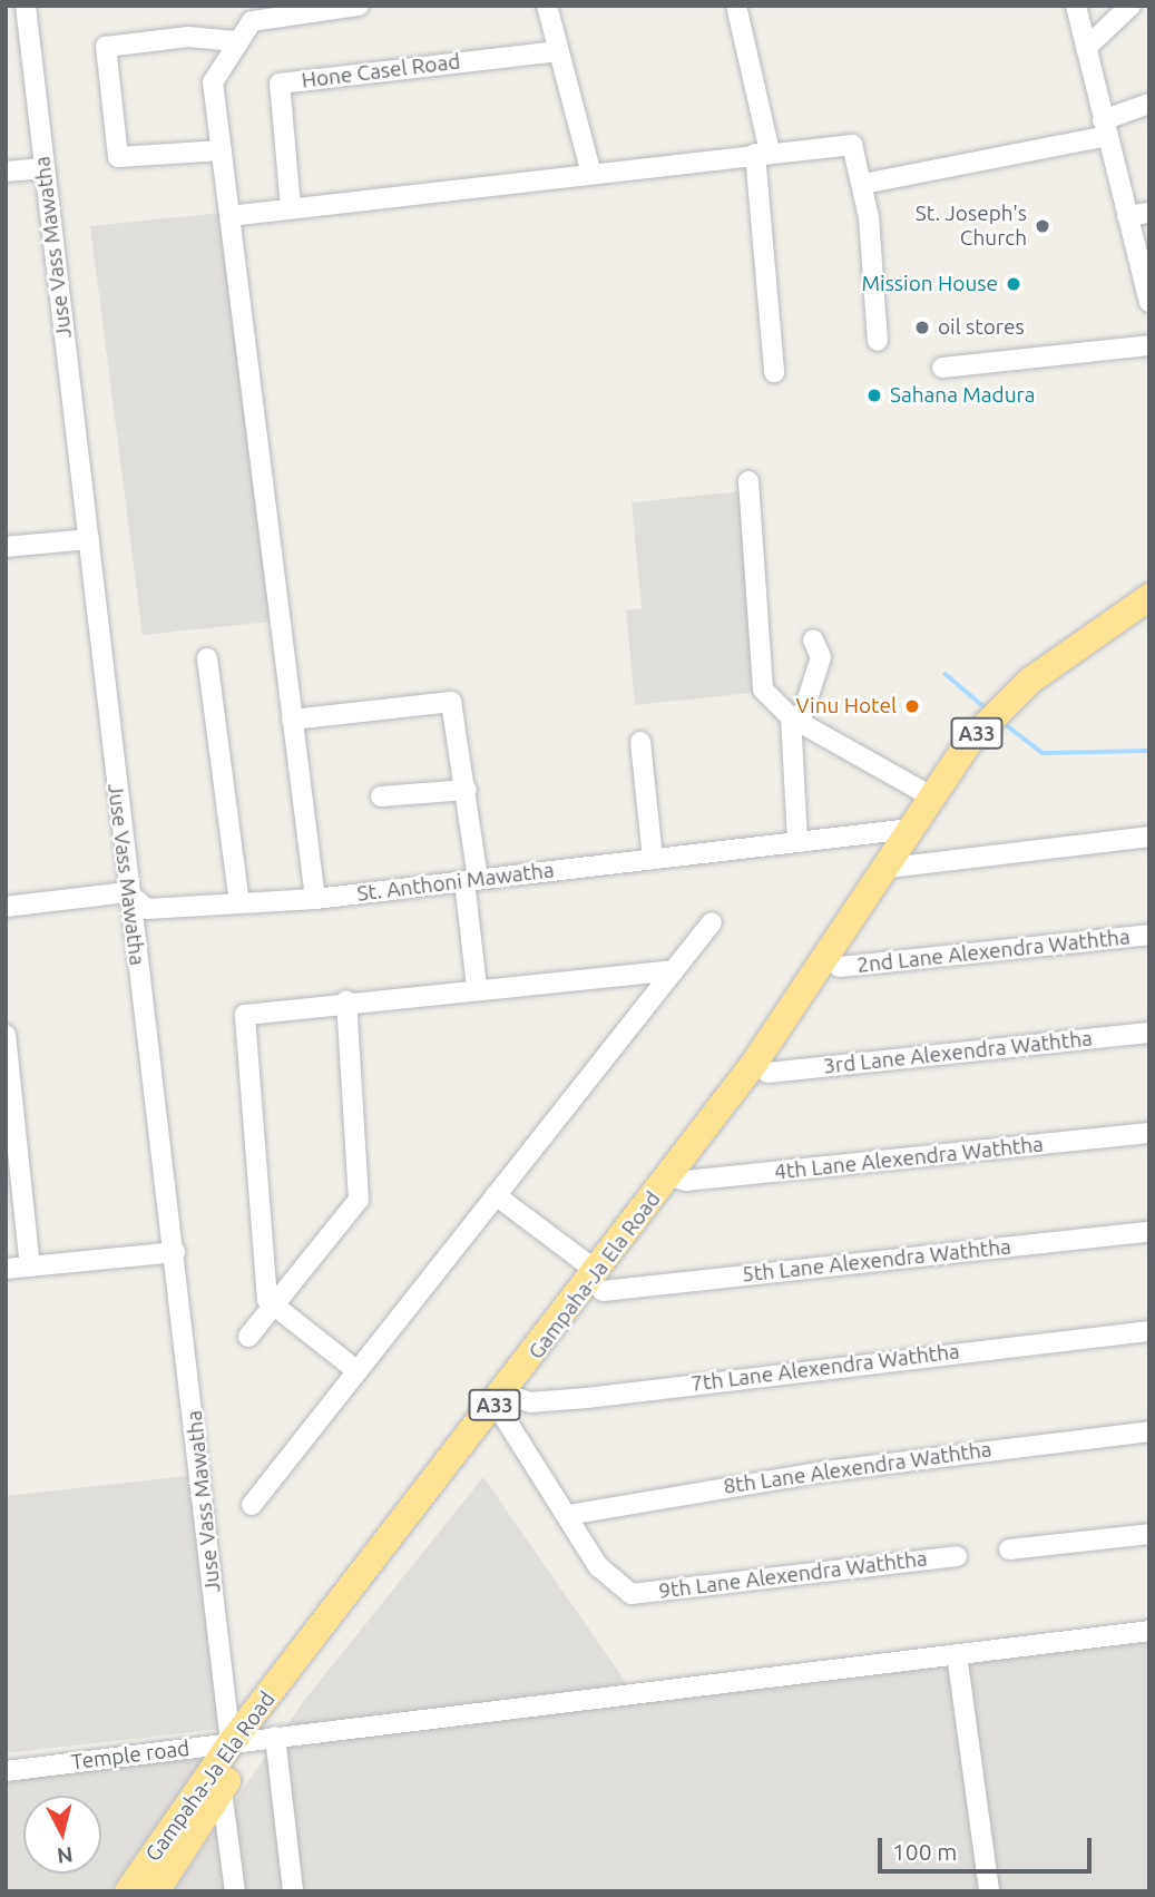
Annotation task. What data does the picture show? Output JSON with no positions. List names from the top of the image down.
{
  "streets": {
    "highway": ["A33", "Gampaha-Ja Ela Road"],
    "street": [
      "Hone Casel Road",
      "Juse Vass Mawatha",
      "St. Anthoni Mawatha",
      "2nd Lane Alexendra Waththa",
      "3rd Lane Alexendra Waththa",
      "4th Lane Alexendra Waththa",
      "5th Lane Alexendra Waththa",
      "7th Lane Alexendra Waththa",
      "8th Lane Alexendra Waththa",
      "9th Lane Alexendra Waththa",
      "Temple road"
    ]
  },
  "crossings": [
    ["Juse Vass Mawatha", "St. Anthoni Mawatha"],
    ["Juse Vass Mawatha", "Gampaha-Ja Ela Road"],
    ["Juse Vass Mawatha", "Temple road"],
    ["St. Anthoni Mawatha", "Gampaha-Ja Ela Road"],
    ["2nd Lane Alexendra Waththa", "Gampaha-Ja Ela Road"],
    ["3rd Lane Alexendra Waththa", "Gampaha-Ja Ela Road"],
    ["4th Lane Alexendra Waththa", "Gampaha-Ja Ela Road"],
    ["5th Lane Alexendra Waththa", "Gampaha-Ja Ela Road"],
    ["Gampaha-Ja Ela Road", "7th Lane Alexendra Waththa"],
    ["Gampaha-Ja Ela Road", "9th Lane Alexendra Waththa"],
    ["Gampaha-Ja Ela Road", "Temple road"],
    ["7th Lane Alexendra Waththa", "9th Lane Alexendra Waththa"],
    ["8th Lane Alexendra Waththa", "9th Lane Alexendra Waththa"]
  ],
  "places": [
    "St. Joseph's Church",
    "Mission House",
    "oil stores",
    "Sahana Madura",
    "Vinu Hotel"
  ],
  "scale_bar": "100 m",
  "north": "bottom"
}
